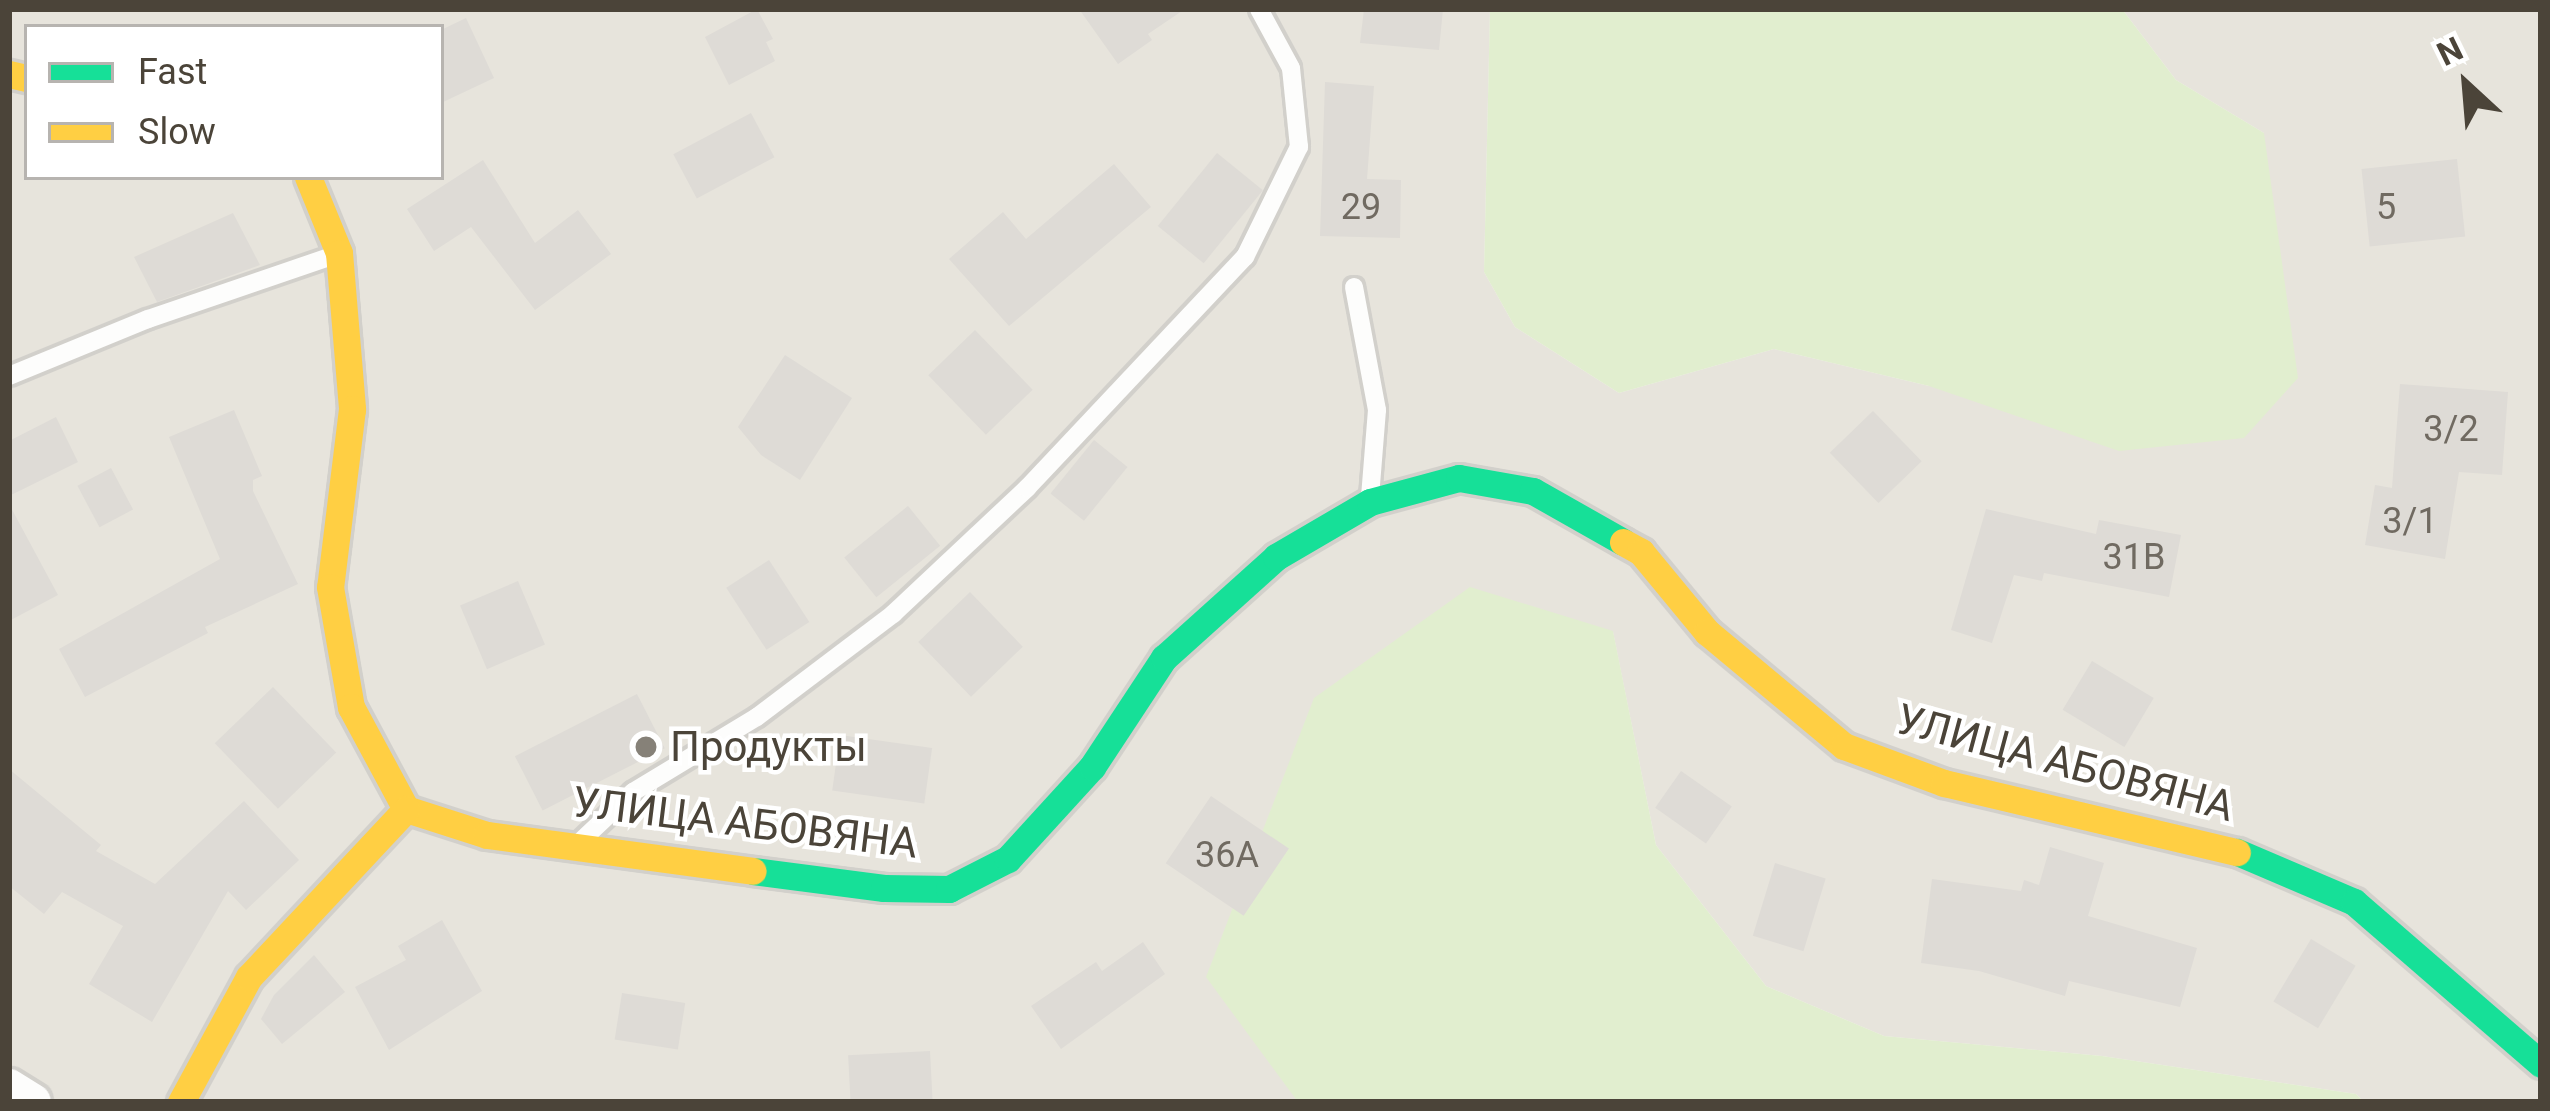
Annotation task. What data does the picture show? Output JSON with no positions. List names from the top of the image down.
{
  "streets": {
    "street": ["УЛИЦА АБОВЯНА"]
  },
  "places": ["Продукты"],
  "house_numbers": [
    "29",
    "5",
    "3/2",
    "3/1",
    "31В",
    "36А"
  ],
  "legend": ["Fast", "Slow"],
  "north": "top left"
}
